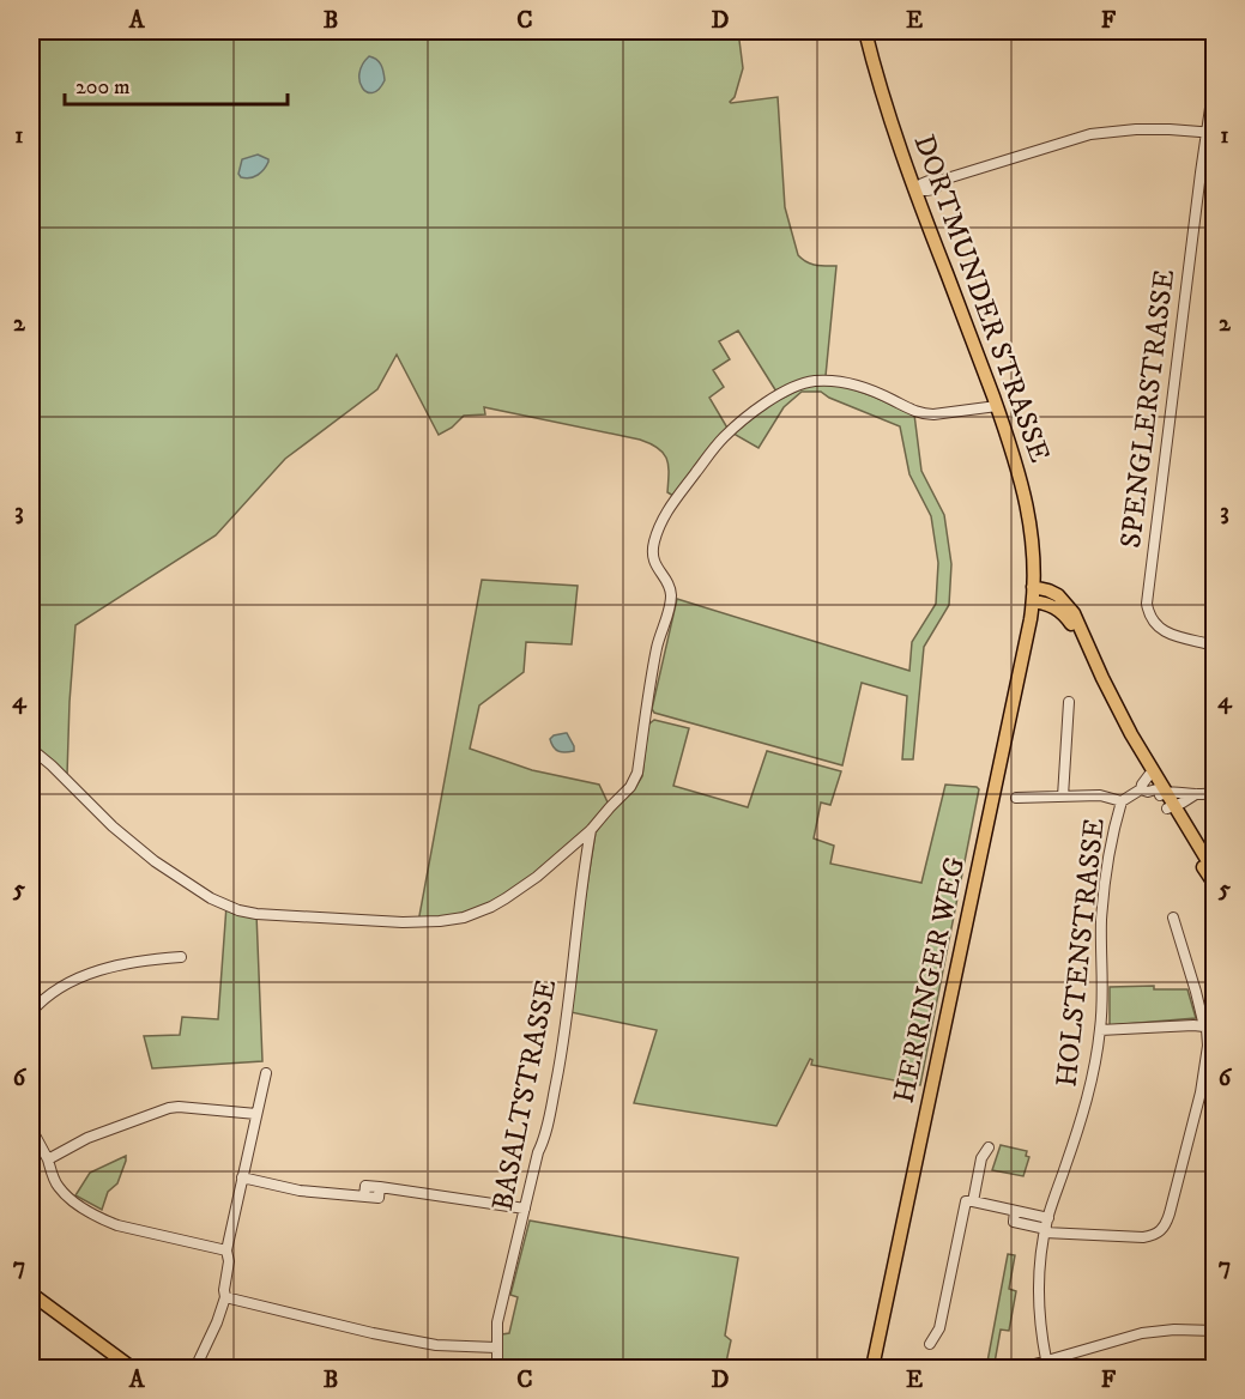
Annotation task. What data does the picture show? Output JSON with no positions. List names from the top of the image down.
{
  "streets": {
    "main road": ["DORTMUNDER STRASSE", "HERRINGER WEG"],
    "street": ["SPENGLERSTRASSE", "HOLSTENSTRASSE", "BASALTSTRASSE"]
  },
  "crossings": [
    ["DORTMUNDER STRASSE", "HERRINGER WEG"]
  ],
  "scale_bar": "200 m",
  "grid": {
    "columns": [
      "A",
      "B",
      "C",
      "D",
      "E",
      "F"
    ],
    "rows": [
      "1",
      "2",
      "3",
      "4",
      "5",
      "6",
      "7"
    ]
  }
}
